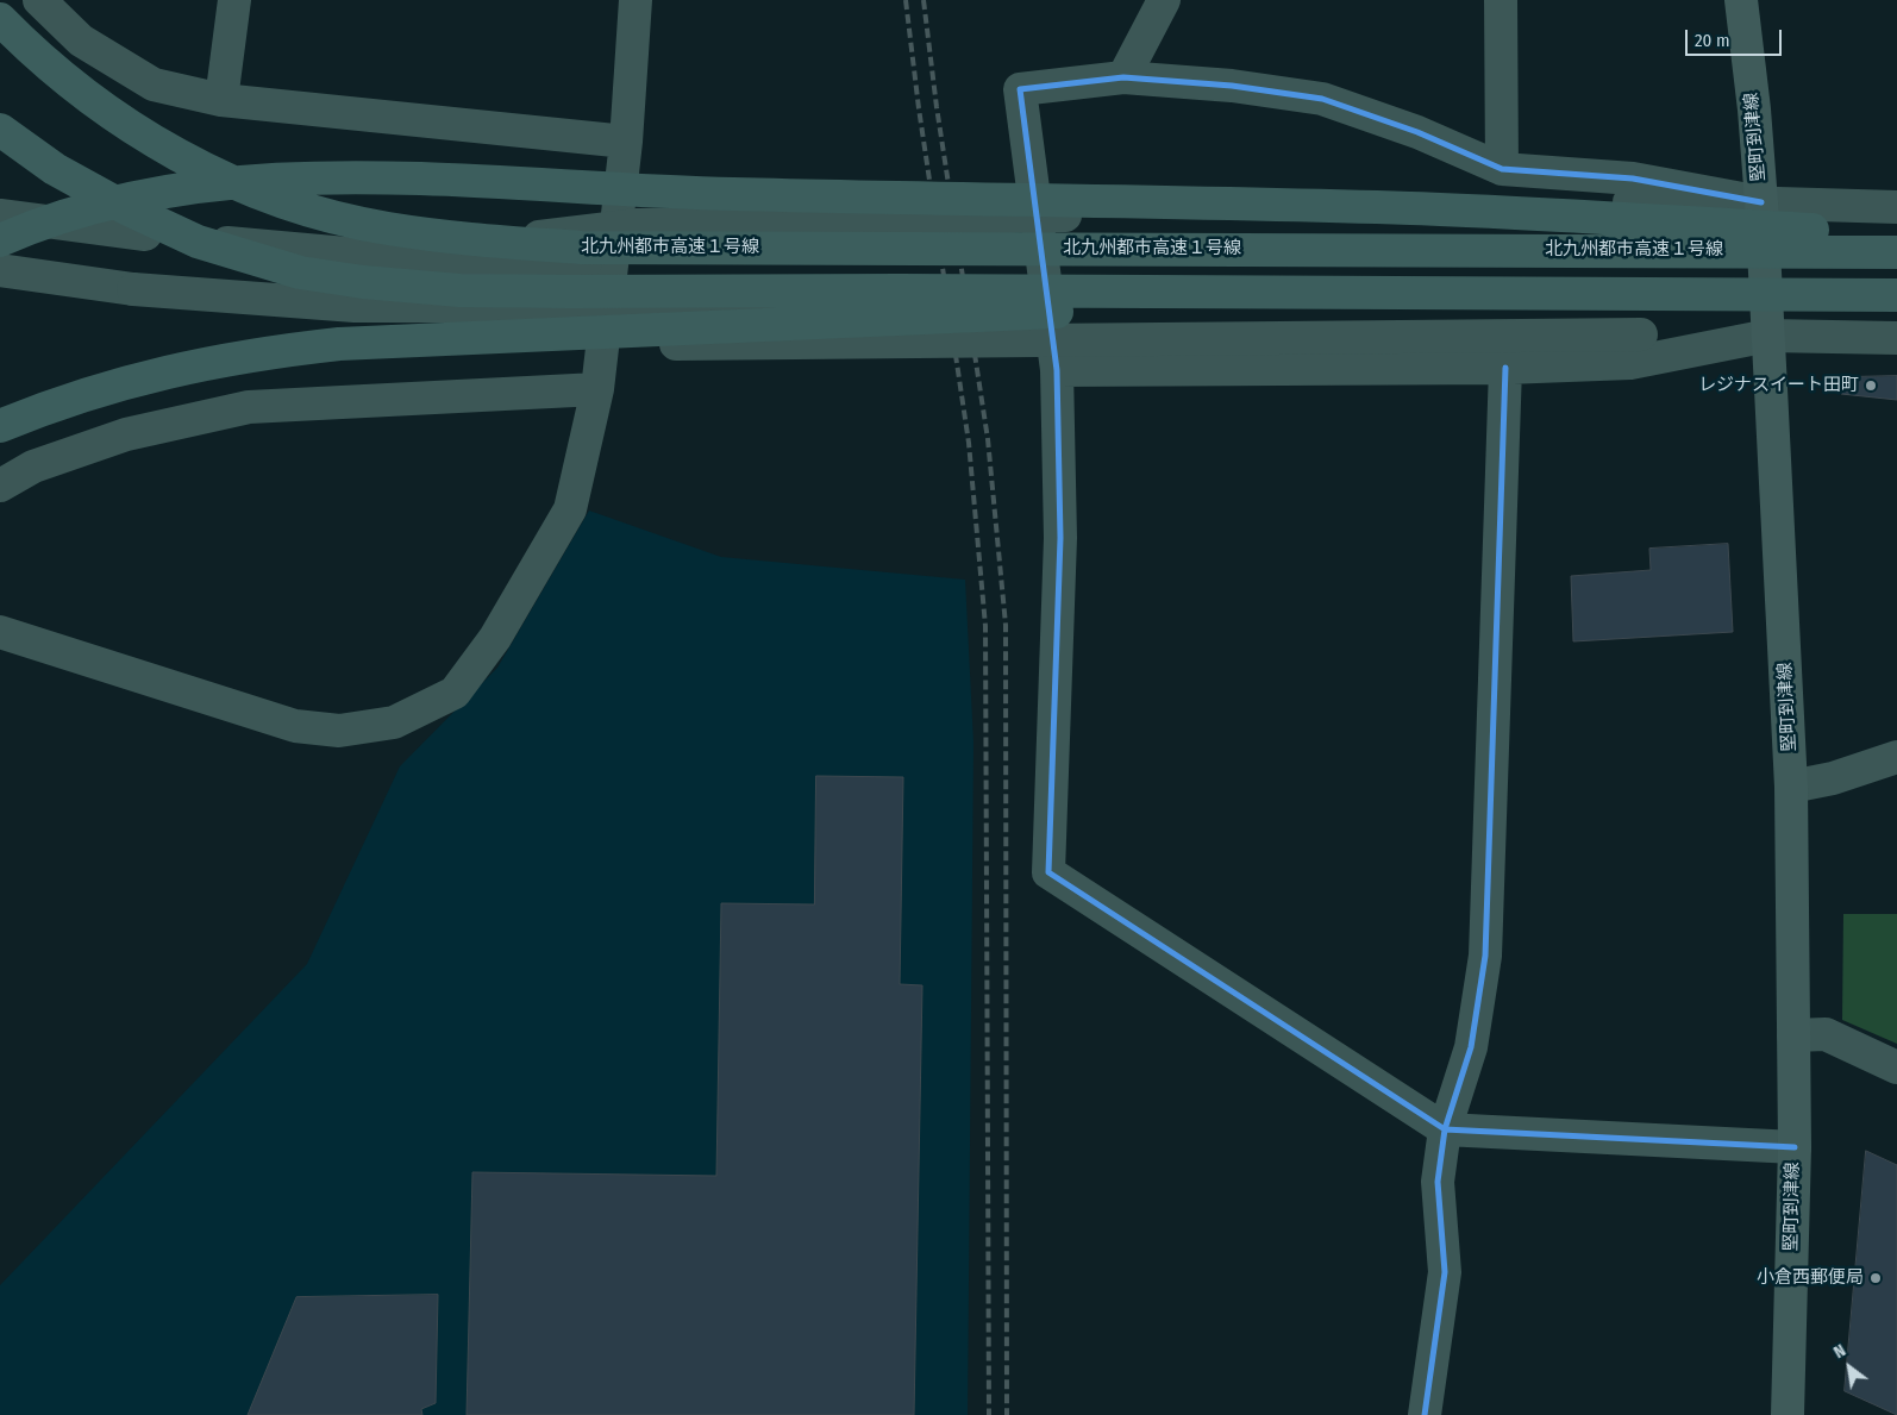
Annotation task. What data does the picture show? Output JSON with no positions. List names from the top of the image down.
{
  "streets": {
    "highway": ["北九州都市高速１号線"],
    "main road": ["堅町到津線"]
  },
  "places": ["レジナスイート田町", "小倉西郵便局"],
  "scale_bar": "20 m",
  "north": "top left"
}
